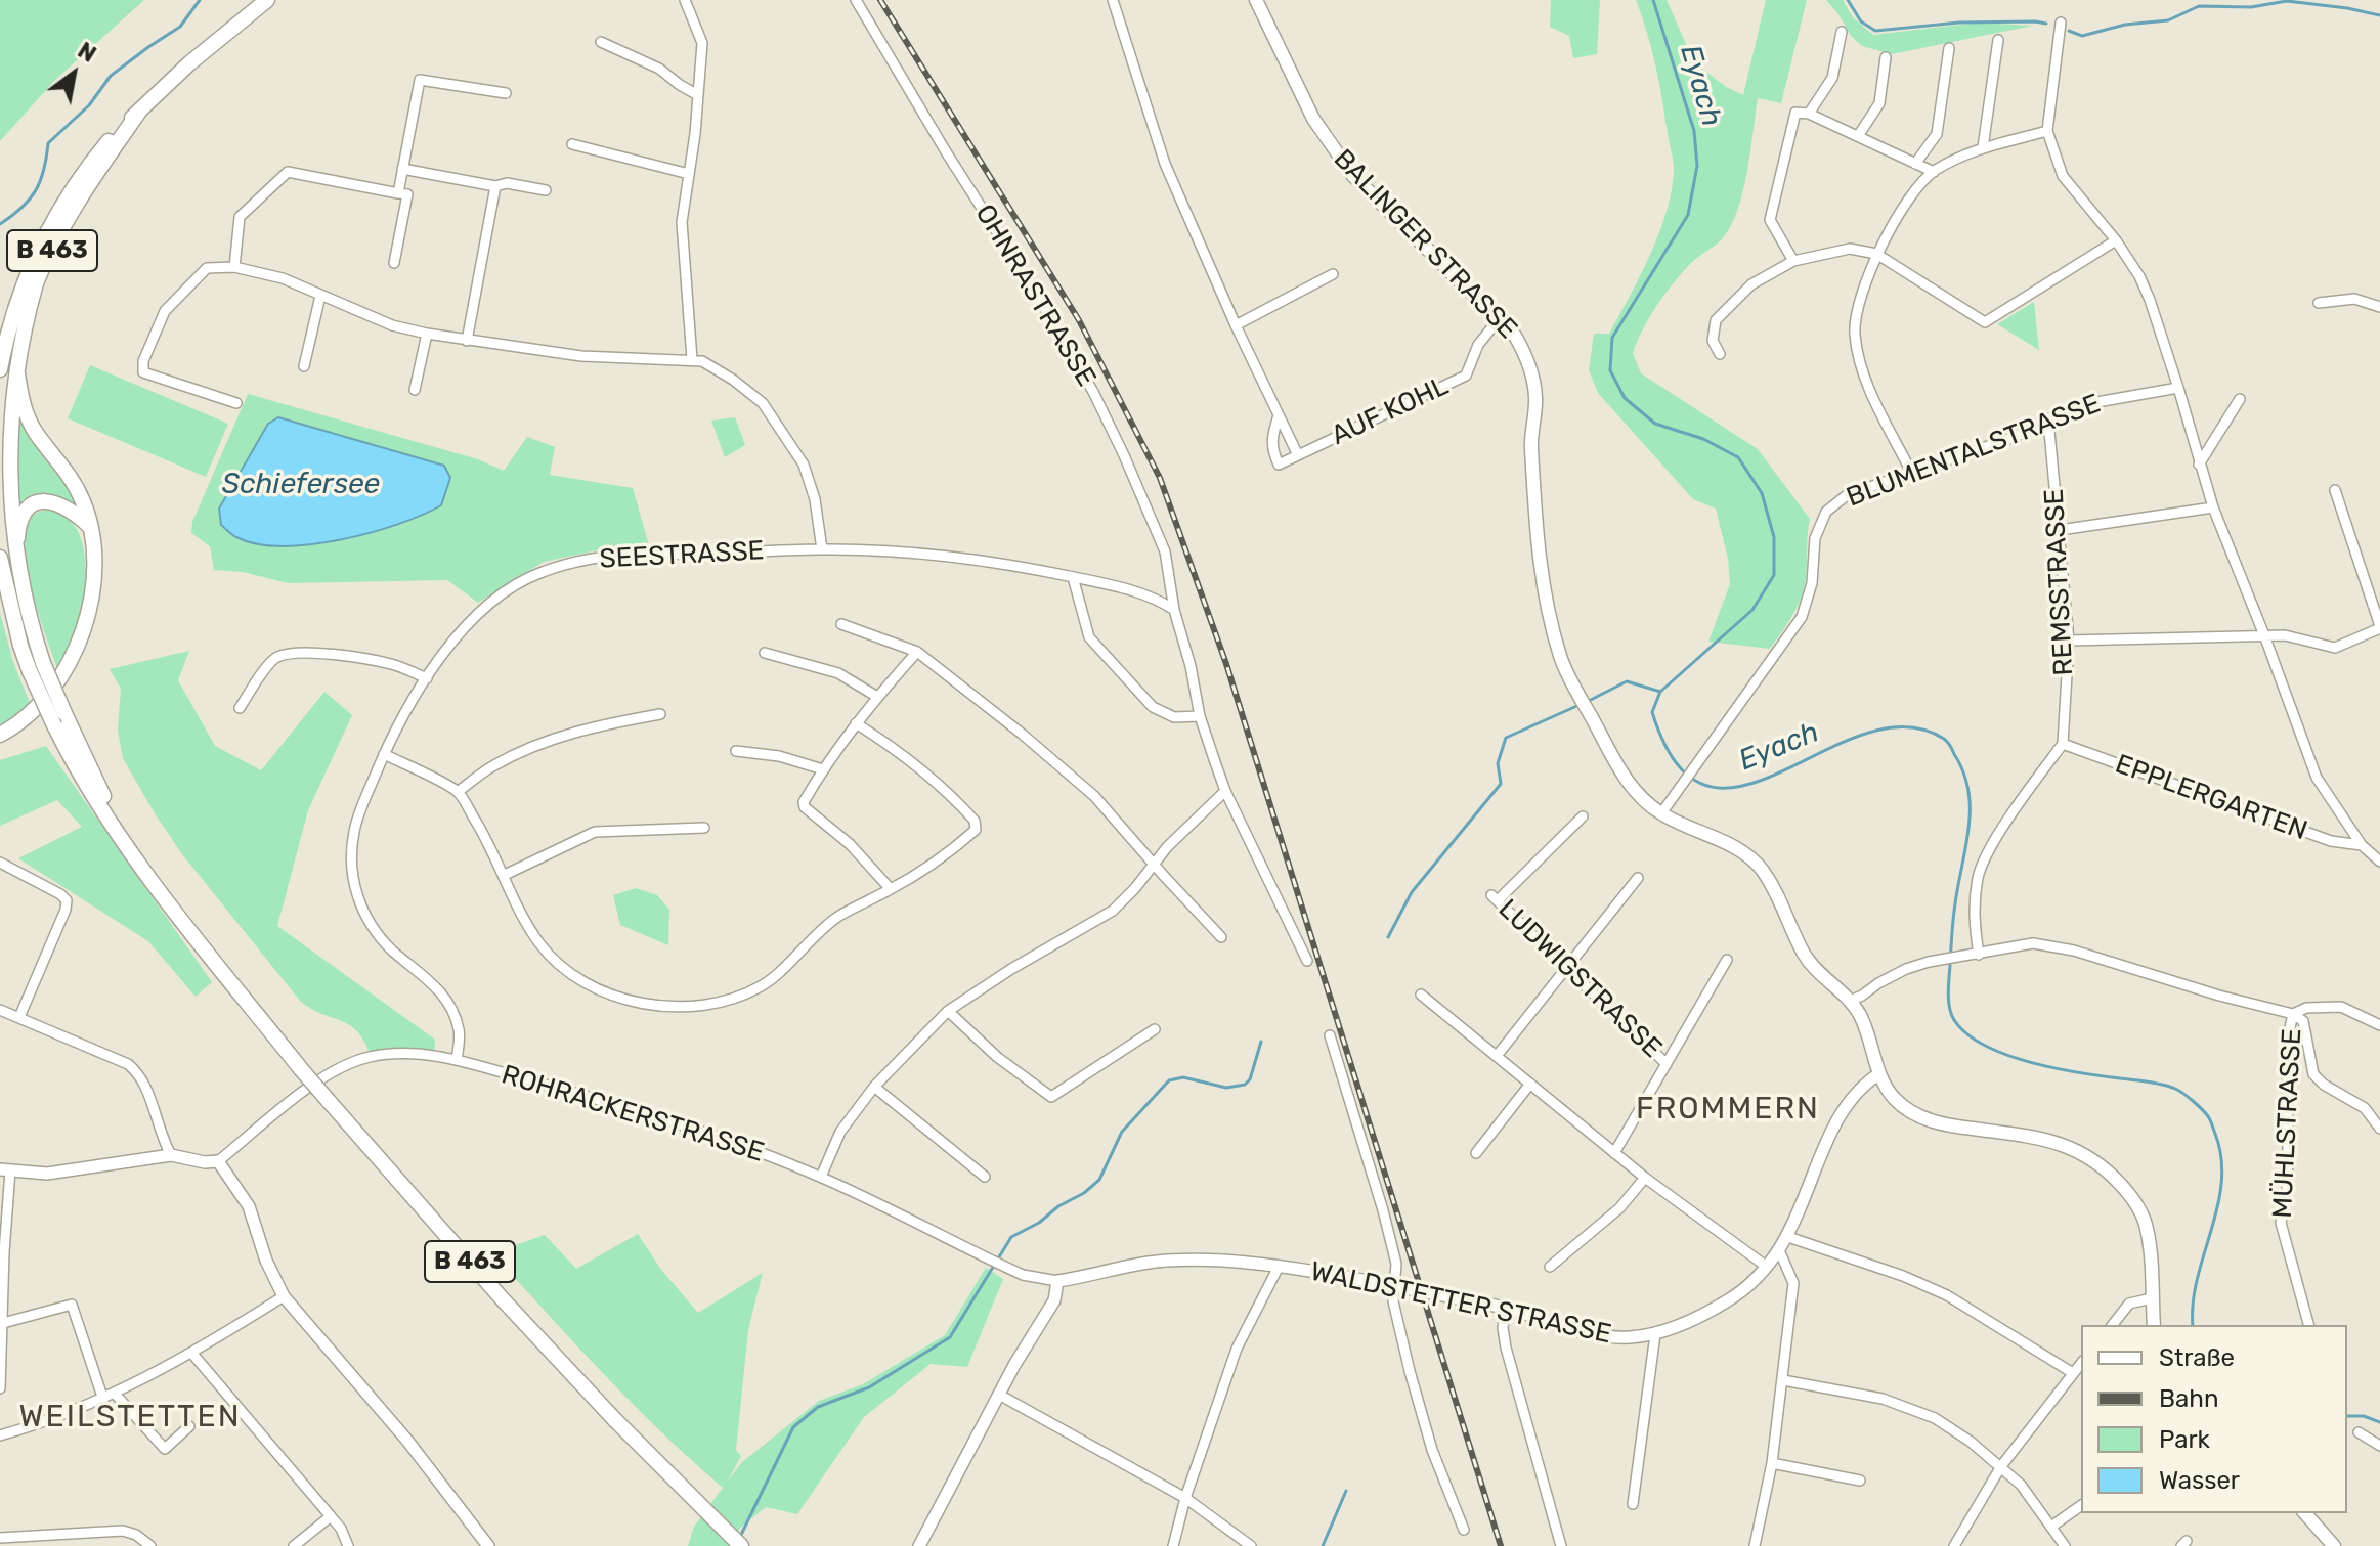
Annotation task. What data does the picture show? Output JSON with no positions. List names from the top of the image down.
{
  "streets": {
    "main road": ["BALINGER STRASSE", "B 463"],
    "street": [
      "OHNRASTRASSE",
      "AUF KOHL",
      "BLUMENTALSTRASSE",
      "SEESTRASSE",
      "REMSSTRASSE",
      "EPPLERGARTEN",
      "LUDWIGSTRASSE",
      "ROHRACKERSTRASSE",
      "MÜHLSTRASSE",
      "WALDSTETTER STRASSE"
    ]
  },
  "crossings": [
    ["BALINGER STRASSE", "AUF KOHL"],
    ["BALINGER STRASSE", "BLUMENTALSTRASSE"],
    ["BALINGER STRASSE", "WALDSTETTER STRASSE"],
    ["OHNRASTRASSE", "SEESTRASSE"],
    ["BLUMENTALSTRASSE", "REMSSTRASSE"],
    ["SEESTRASSE", "ROHRACKERSTRASSE"],
    ["REMSSTRASSE", "EPPLERGARTEN"],
    ["ROHRACKERSTRASSE", "WALDSTETTER STRASSE"]
  ],
  "districts": ["FROMMERN", "WEILSTETTEN"],
  "water": ["Eyach", "Schiefersee"],
  "legend": [
    "Straße",
    "Bahn",
    "Park",
    "Wasser"
  ],
  "north": "top right"
}
